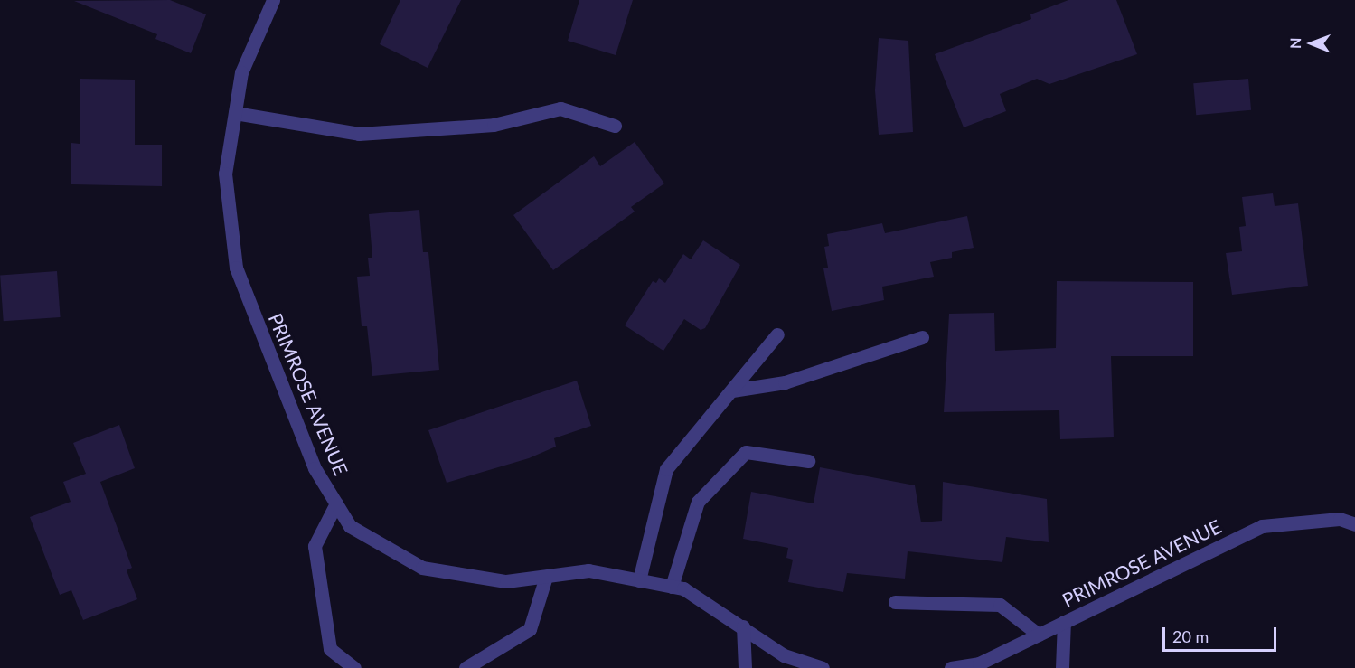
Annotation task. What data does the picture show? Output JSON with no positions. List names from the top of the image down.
{
  "streets": {
    "street": ["PRIMROSE AVENUE"]
  },
  "scale_bar": "20 m",
  "north": "left"
}
